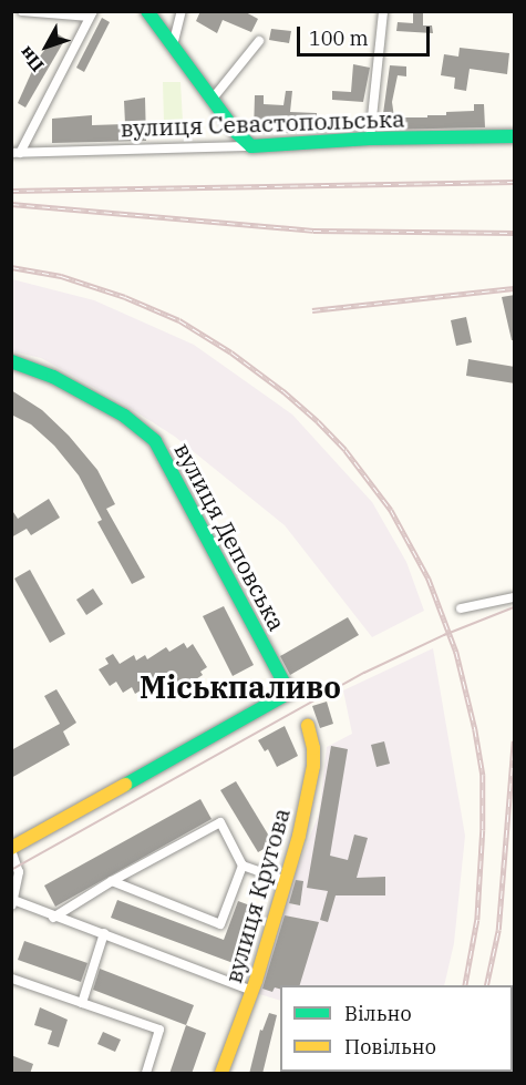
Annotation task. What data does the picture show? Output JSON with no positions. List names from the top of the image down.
{
  "streets": {
    "street": ["вулиця Севастопольська", "вулиця Деповська", "вулиця Кругова"]
  },
  "districts": ["Міськпаливо"],
  "legend": ["Вільно", "Повільно"],
  "scale_bar": "100 m",
  "north": "bottom left"
}
